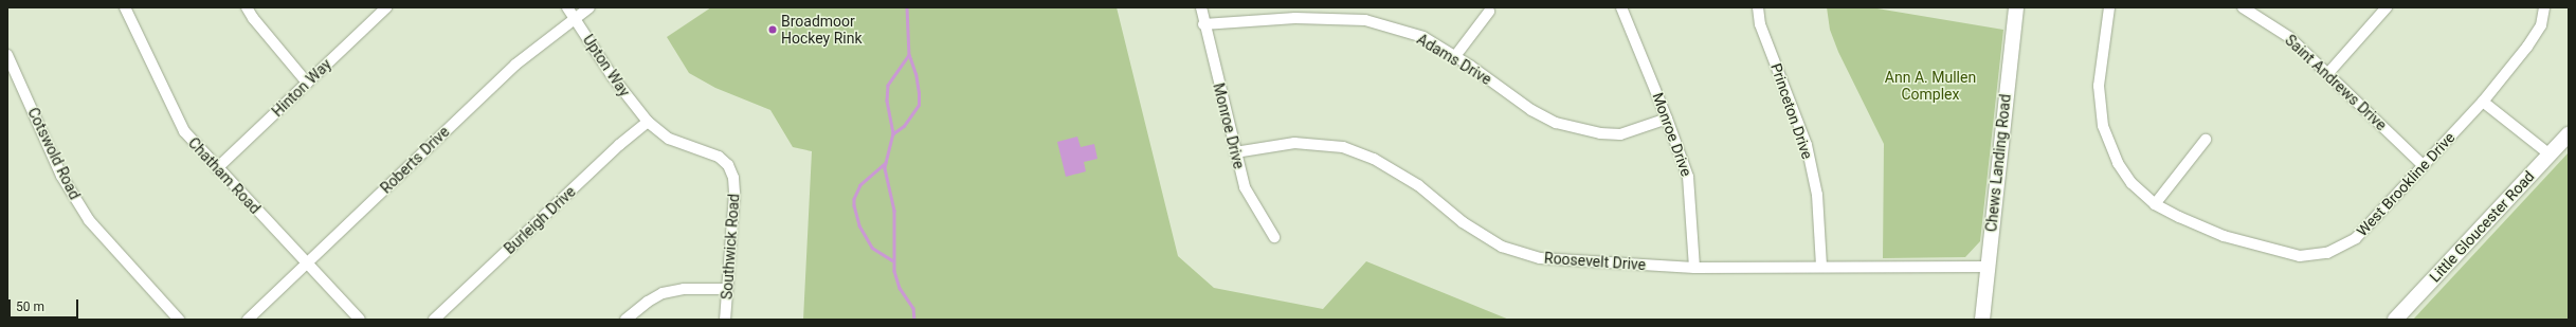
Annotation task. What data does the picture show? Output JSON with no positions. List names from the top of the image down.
{
  "streets": {
    "main road": ["Chews Landing Road", "Little Gloucester Road"],
    "street": [
      "Adams Drive",
      "Upton Way",
      "Saint Andrews Drive",
      "Hinton Way",
      "Princeton Drive",
      "Monroe Drive",
      "Cotswold Road",
      "Roberts Drive",
      "Chatham Road",
      "West Brookline Drive",
      "Burleigh Drive",
      "Southwick Road",
      "Roosevelt Drive"
    ]
  },
  "crossings": [
    ["Adams Drive", "Monroe Drive"],
    ["Upton Way", "Roberts Drive"],
    ["Upton Way", "Burleigh Drive"],
    ["Upton Way", "Southwick Road"],
    ["Saint Andrews Drive", "West Brookline Drive"],
    ["Hinton Way", "Chatham Road"],
    ["Princeton Drive", "Roosevelt Drive"],
    ["Monroe Drive", "Roosevelt Drive"],
    ["Roberts Drive", "Chatham Road"],
    ["Chews Landing Road", "Roosevelt Drive"],
    ["Burleigh Drive", "Southwick Road"]
  ],
  "parks": ["Ann A. Mullen Complex"],
  "places": ["Broadmoor Hockey Rink"],
  "scale_bar": "50 m"
}
